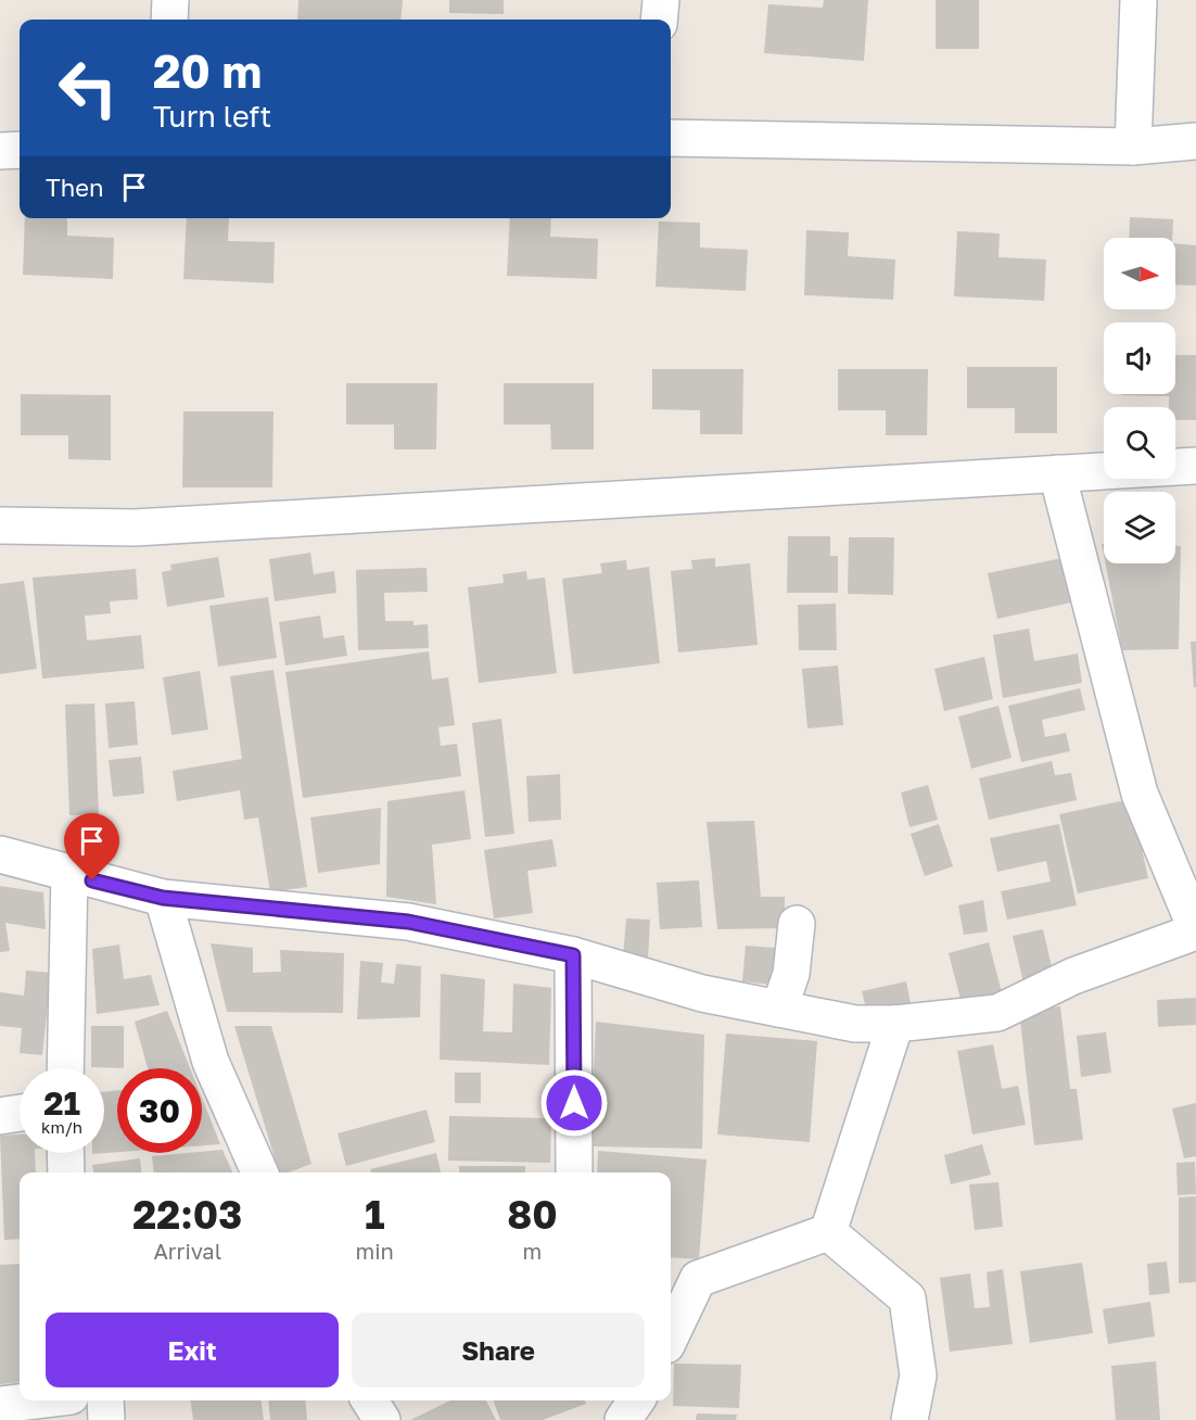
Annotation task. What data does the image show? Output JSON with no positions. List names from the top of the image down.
{
  "north": "right",
  "page": {
    "turn": ["20 m", "Turn left"],
    "then": "Then",
    "speed": "21 km/h",
    "limit": "30",
    "eta": [
      "22:03",
      "Arrival",
      "1",
      "min",
      "80",
      "m"
    ],
    "buttons": ["Exit", "Share"]
  }
}
